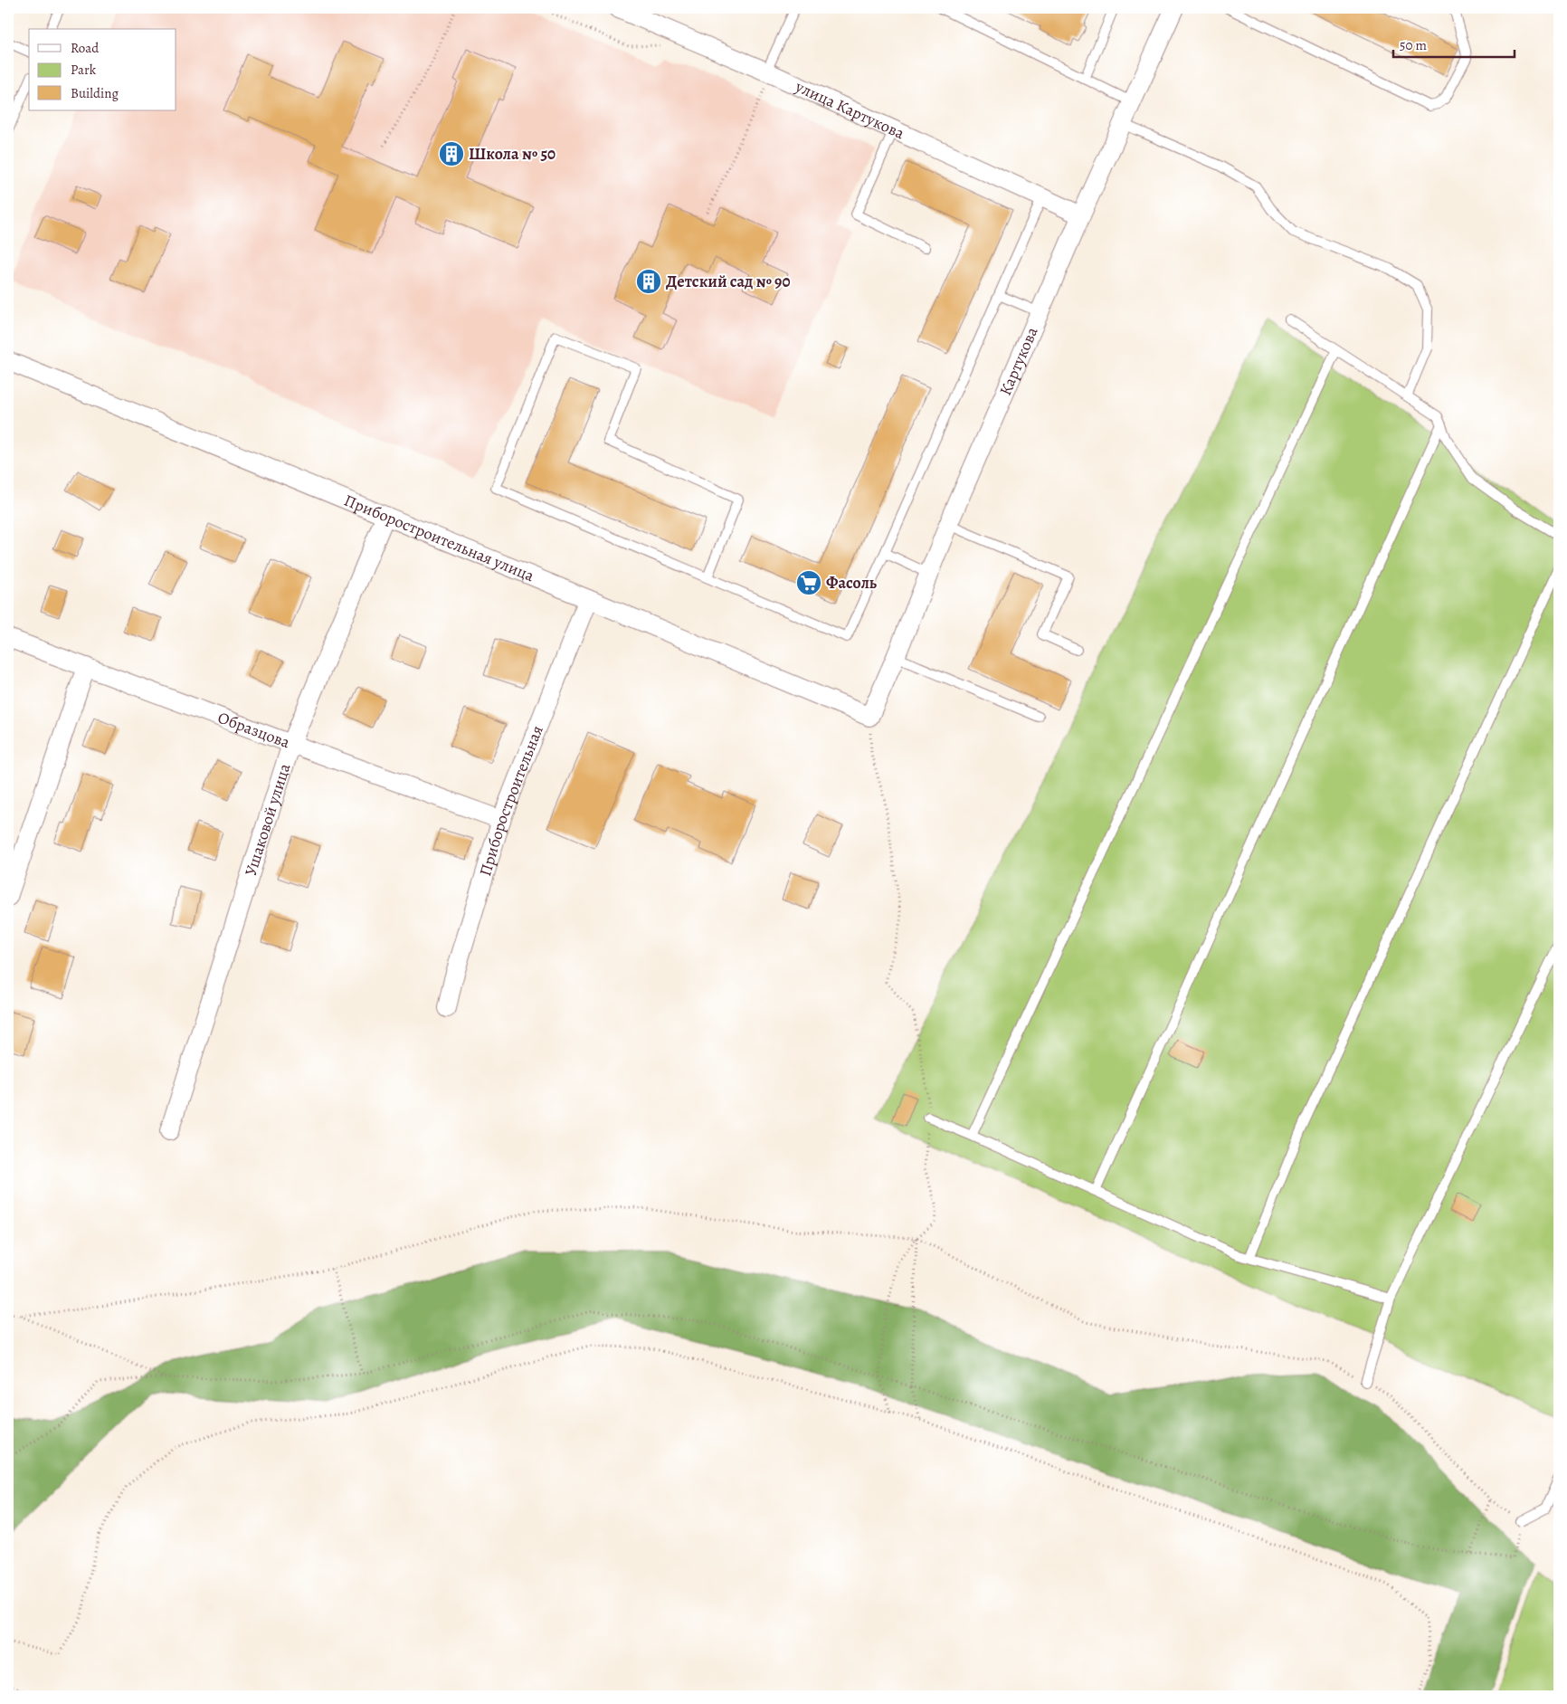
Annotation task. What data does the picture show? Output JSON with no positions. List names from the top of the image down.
{
  "streets": {
    "street": [
      "улица Картукова",
      "Картукова",
      "Приборостроительная улица",
      "Образцова",
      "Приборостроительная",
      "Ушаковой улица"
    ]
  },
  "crossings": [
    ["улица Картукова", "Картукова"],
    ["Картукова", "Приборостроительная улица"],
    ["Приборостроительная улица", "Приборостроительная"],
    ["Приборостроительная улица", "Ушаковой улица"],
    ["Образцова", "Приборостроительная"],
    ["Образцова", "Ушаковой улица"]
  ],
  "places": {
    "building": ["Школа № 50", "Детский сад № 90"],
    "supermarket": ["Фасоль"]
  },
  "legend": ["Road", "Park", "Building"],
  "scale_bar": "50 m"
}
